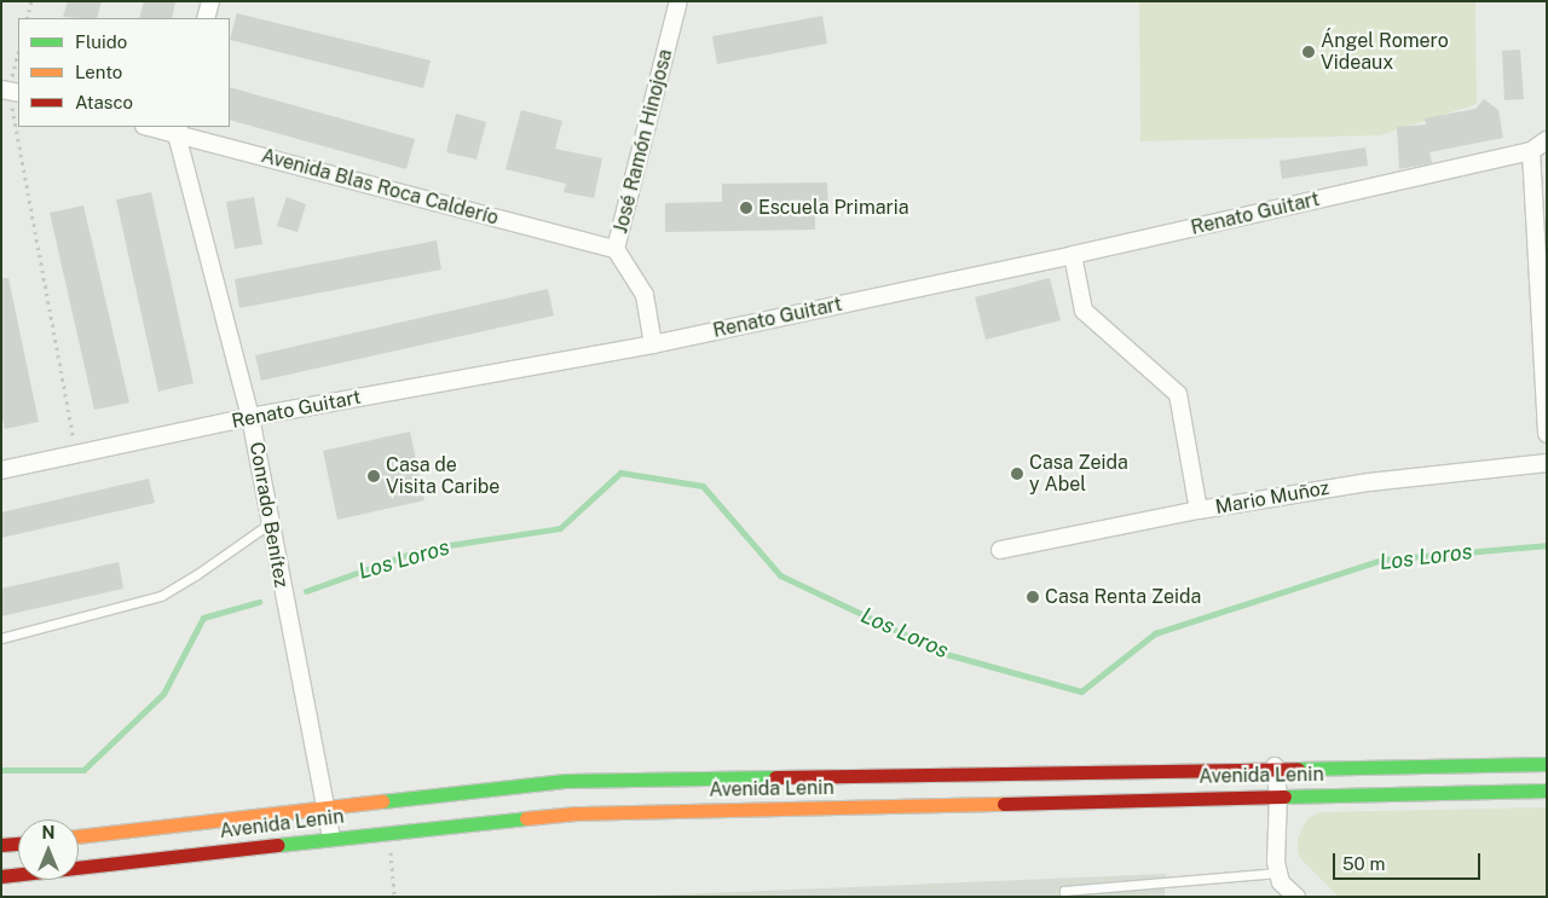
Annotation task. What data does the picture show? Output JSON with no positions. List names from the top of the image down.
{
  "streets": {
    "main road": ["Avenida Lenin"],
    "street": [
      "José Ramón Hinojosa",
      "Avenida Blas Roca Calderío",
      "Renato Guitart",
      "Mario Muñoz",
      "Conrado Benítez"
    ]
  },
  "crossings": [
    ["José Ramón Hinojosa", "Avenida Blas Roca Calderío"],
    ["José Ramón Hinojosa", "Renato Guitart"],
    ["Avenida Blas Roca Calderío", "Conrado Benítez"],
    ["Renato Guitart", "Conrado Benítez"],
    ["Conrado Benítez", "Avenida Lenin"]
  ],
  "water": ["Los Loros"],
  "places": [
    "Ángel Romero Videaux",
    "Escuela Primaria",
    "Casa Zeida y Abel",
    "Casa de Visita Caribe",
    "Casa Renta Zeida"
  ],
  "legend": ["Fluido", "Lento", "Atasco"],
  "scale_bar": "50 m",
  "north": "top"
}
